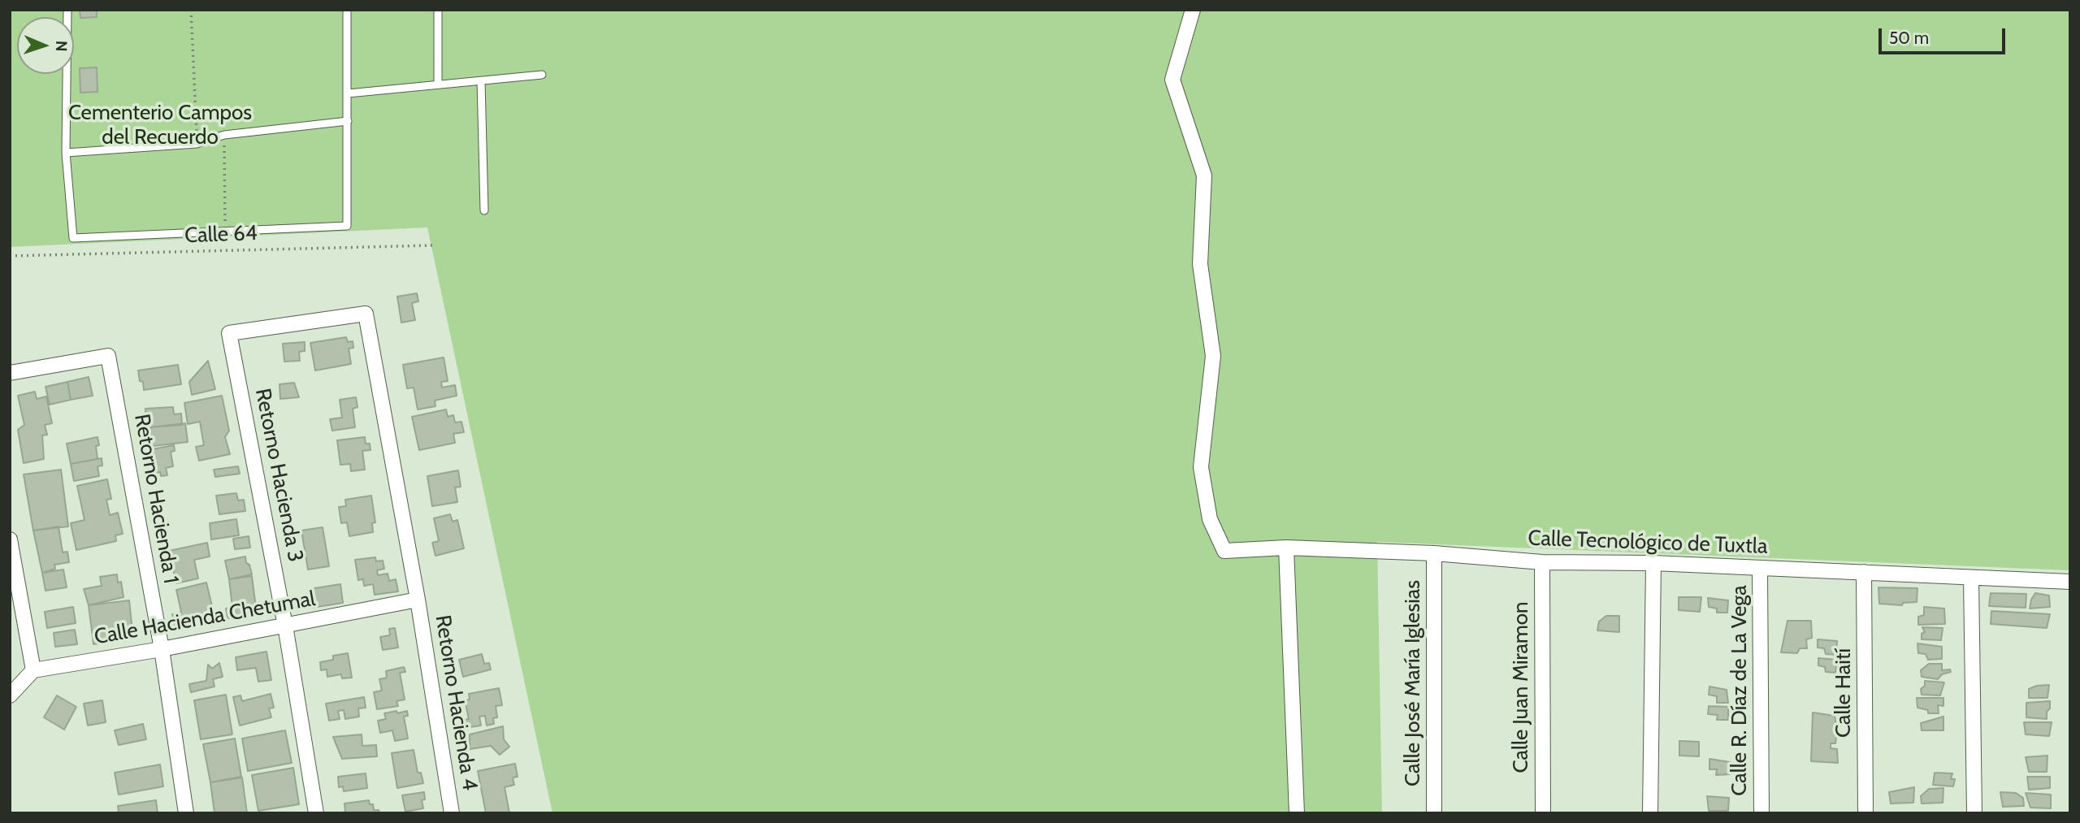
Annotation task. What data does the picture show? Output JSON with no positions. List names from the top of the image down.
{
  "streets": {
    "street": [
      "Retorno Hacienda 3",
      "Retorno Hacienda 1",
      "Calle Tecnológico de Tuxtla",
      "Calle Hacienda Chetumal",
      "Calle José María Iglesias",
      "Calle Juan Miramon",
      "Calle R. Díaz de La Vega",
      "Calle Haití",
      "Retorno Hacienda 4"
    ],
    "path": ["Calle 64"]
  },
  "crossings": [
    ["Retorno Hacienda 3", "Calle Hacienda Chetumal"],
    ["Retorno Hacienda 3", "Retorno Hacienda 4"],
    ["Retorno Hacienda 1", "Calle Hacienda Chetumal"],
    ["Calle Tecnológico de Tuxtla", "Calle José María Iglesias"],
    ["Calle Tecnológico de Tuxtla", "Calle Juan Miramon"],
    ["Calle Tecnológico de Tuxtla", "Calle R. Díaz de La Vega"],
    ["Calle Tecnológico de Tuxtla", "Calle Haití"],
    ["Calle Hacienda Chetumal", "Retorno Hacienda 4"]
  ],
  "parks": ["Cementerio Campos del Recuerdo"],
  "scale_bar": "50 m",
  "north": "right"
}
